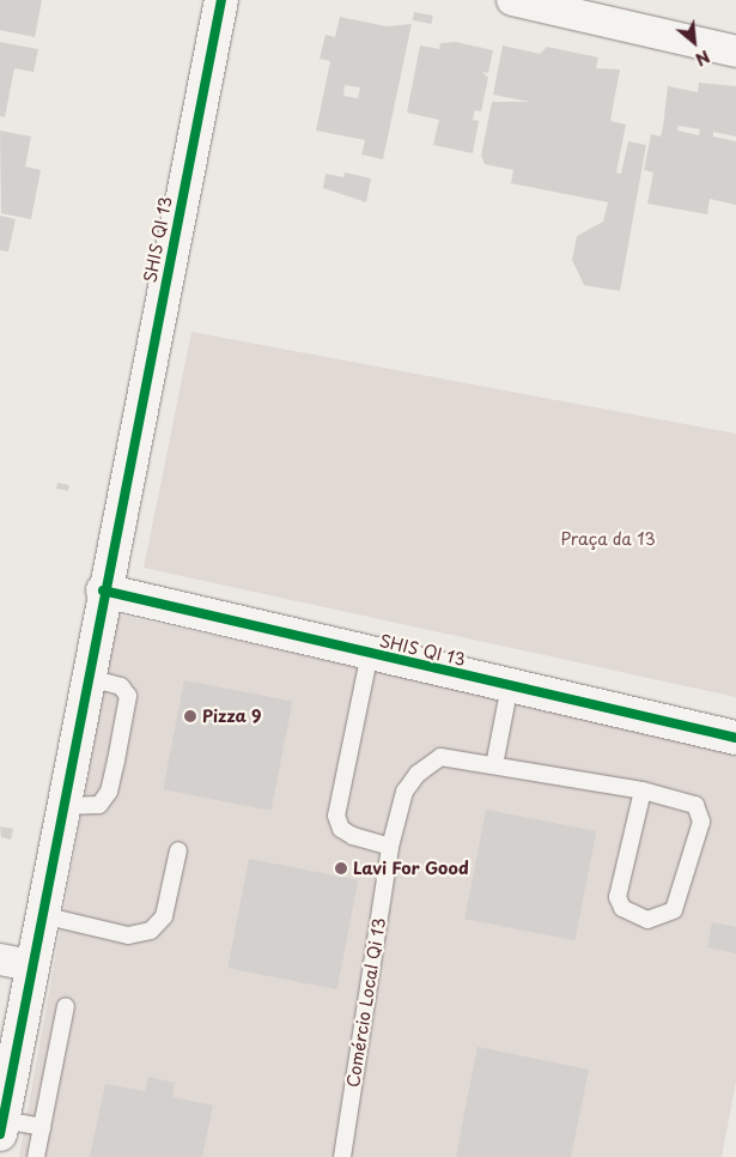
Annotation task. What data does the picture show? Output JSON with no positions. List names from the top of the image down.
{
  "streets": {
    "street": ["SHIS QI 13"],
    "lane": ["Comércio Local Qi 13"]
  },
  "parks": ["Praça da 13"],
  "places": ["Pizza 9", "Lavi For Good"],
  "north": "bottom right"
}
